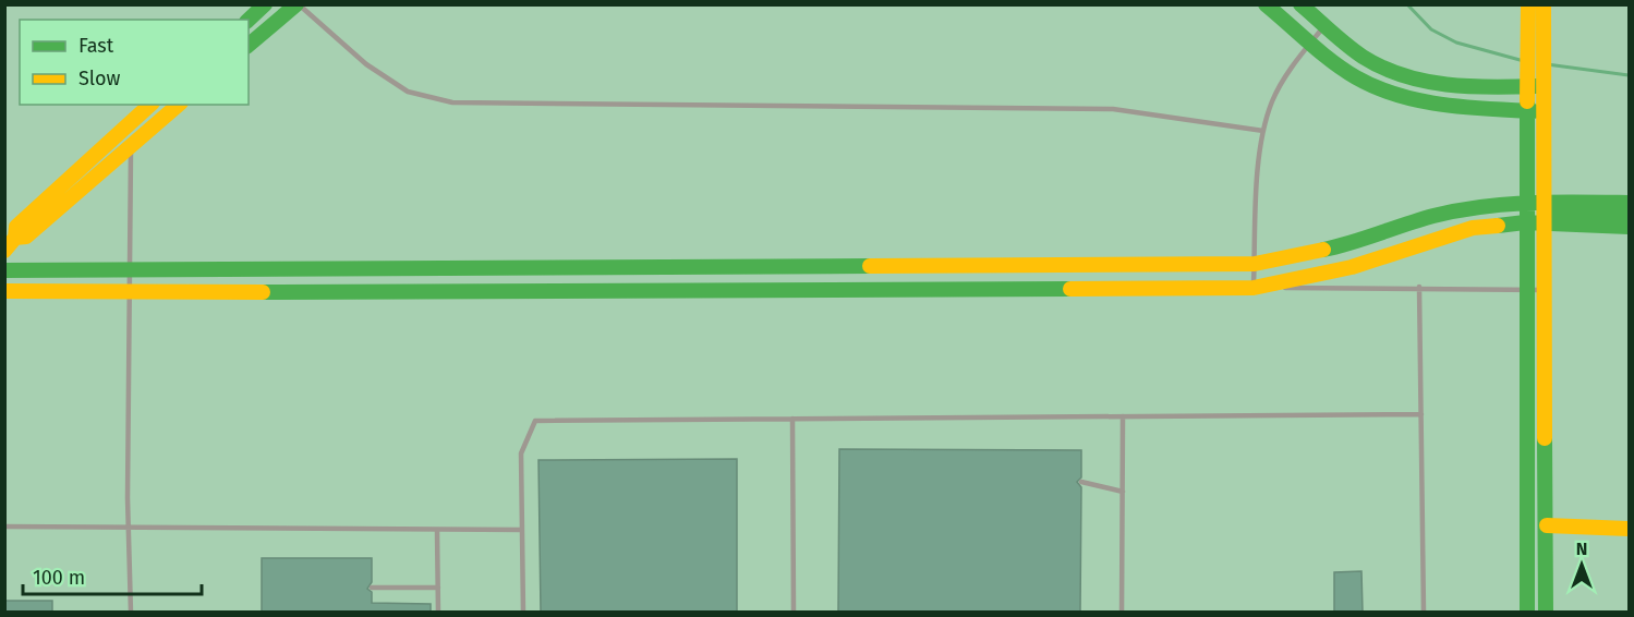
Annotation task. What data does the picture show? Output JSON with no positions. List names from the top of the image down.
{
  "legend": ["Fast", "Slow"],
  "scale_bar": "100 m",
  "north": "top"
}
